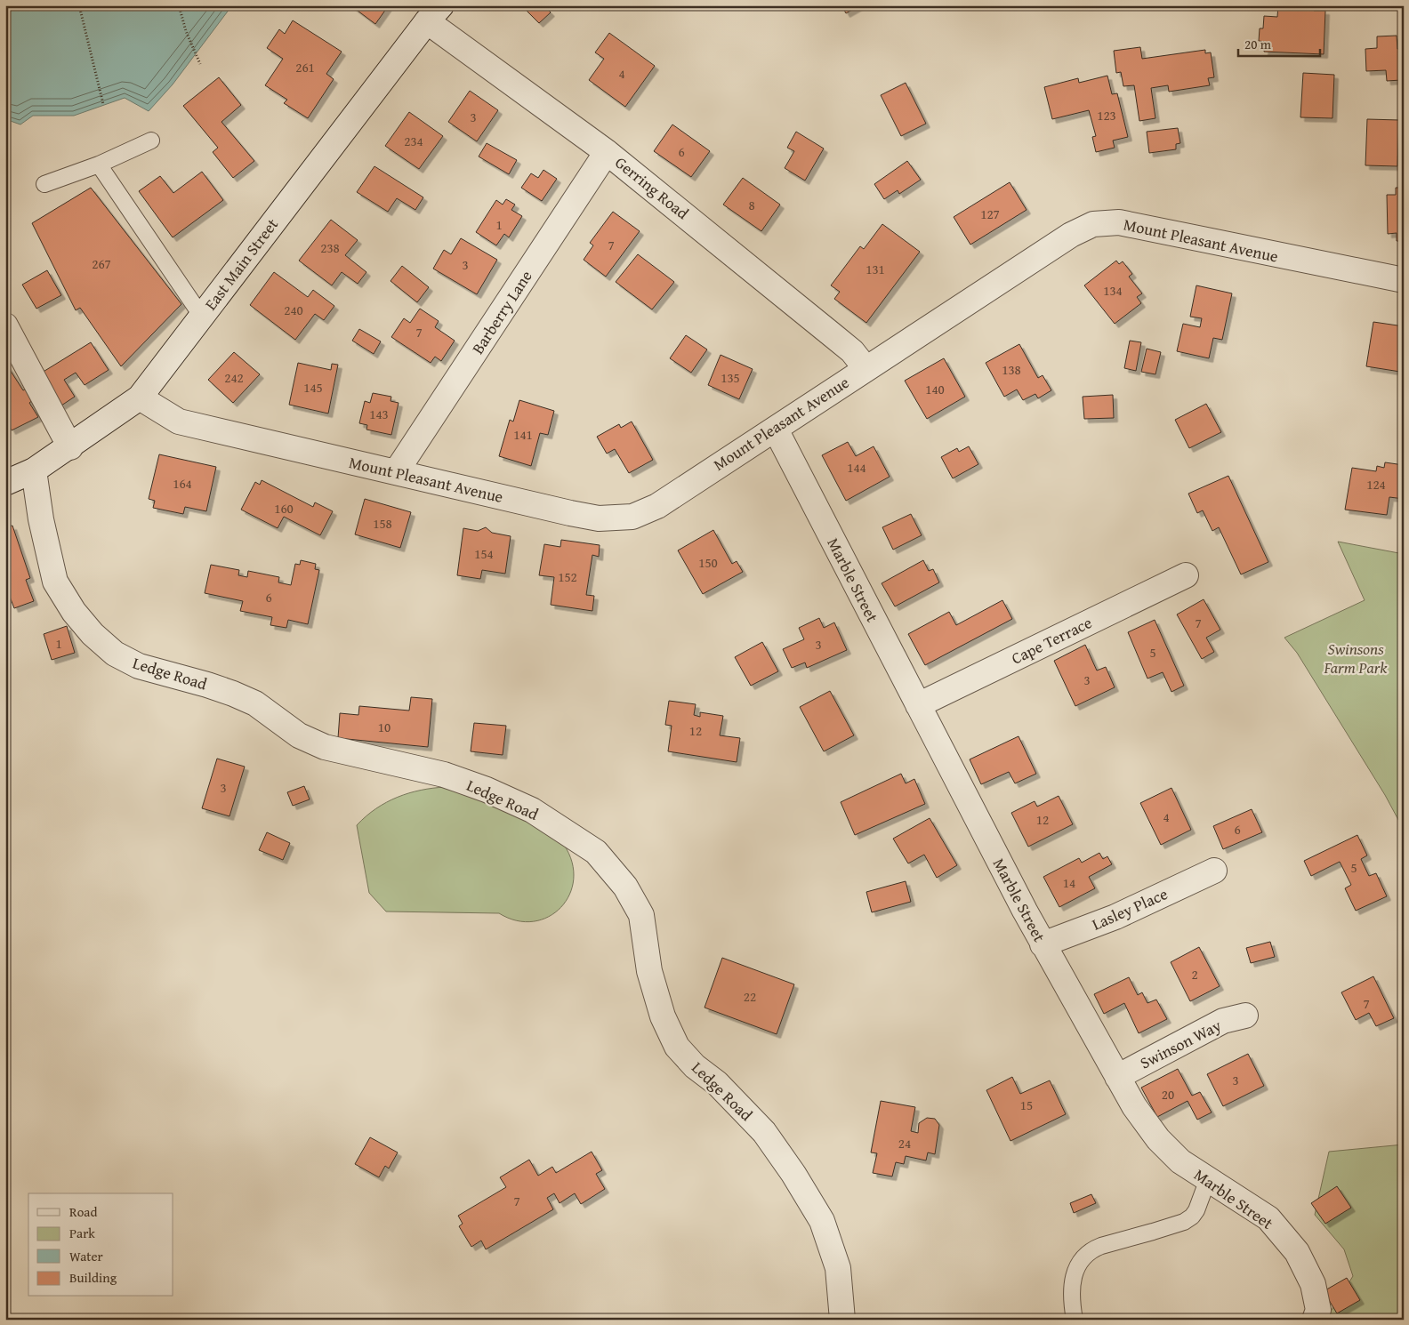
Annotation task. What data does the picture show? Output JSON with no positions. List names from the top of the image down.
{
  "streets": {
    "street": [
      "Gerring Road",
      "Mount Pleasant Avenue",
      "East Main Street",
      "Barberry Lane",
      "Marble Street",
      "Cape Terrace",
      "Ledge Road",
      "Lasley Place",
      "Swinson Way"
    ]
  },
  "crossings": [
    ["Gerring Road", "Mount Pleasant Avenue"],
    ["Gerring Road", "East Main Street"],
    ["Gerring Road", "Barberry Lane"],
    ["Mount Pleasant Avenue", "East Main Street"],
    ["Mount Pleasant Avenue", "Barberry Lane"],
    ["Mount Pleasant Avenue", "Marble Street"],
    ["East Main Street", "Ledge Road"],
    ["Marble Street", "Cape Terrace"],
    ["Marble Street", "Lasley Place"],
    ["Marble Street", "Swinson Way"]
  ],
  "parks": ["Swinsons Farm Park"],
  "house_numbers": [
    "261",
    "4",
    "123",
    "3",
    "234",
    "6",
    "8",
    "127",
    "1",
    "7",
    "238",
    "267",
    "3",
    "131",
    "134",
    "240",
    "7",
    "138",
    "242",
    "135",
    "145",
    "140",
    "143",
    "141",
    "144",
    "164",
    "124",
    "160",
    "158",
    "154",
    "150",
    "152",
    "6",
    "7",
    "1",
    "3",
    "5",
    "3",
    "10",
    "12",
    "3",
    "4",
    "12",
    "6",
    "5",
    "14",
    "2",
    "22",
    "7",
    "3",
    "20",
    "15",
    "24",
    "7"
  ],
  "legend": [
    "Road",
    "Park",
    "Water",
    "Building"
  ],
  "scale_bar": "20 m"
}
